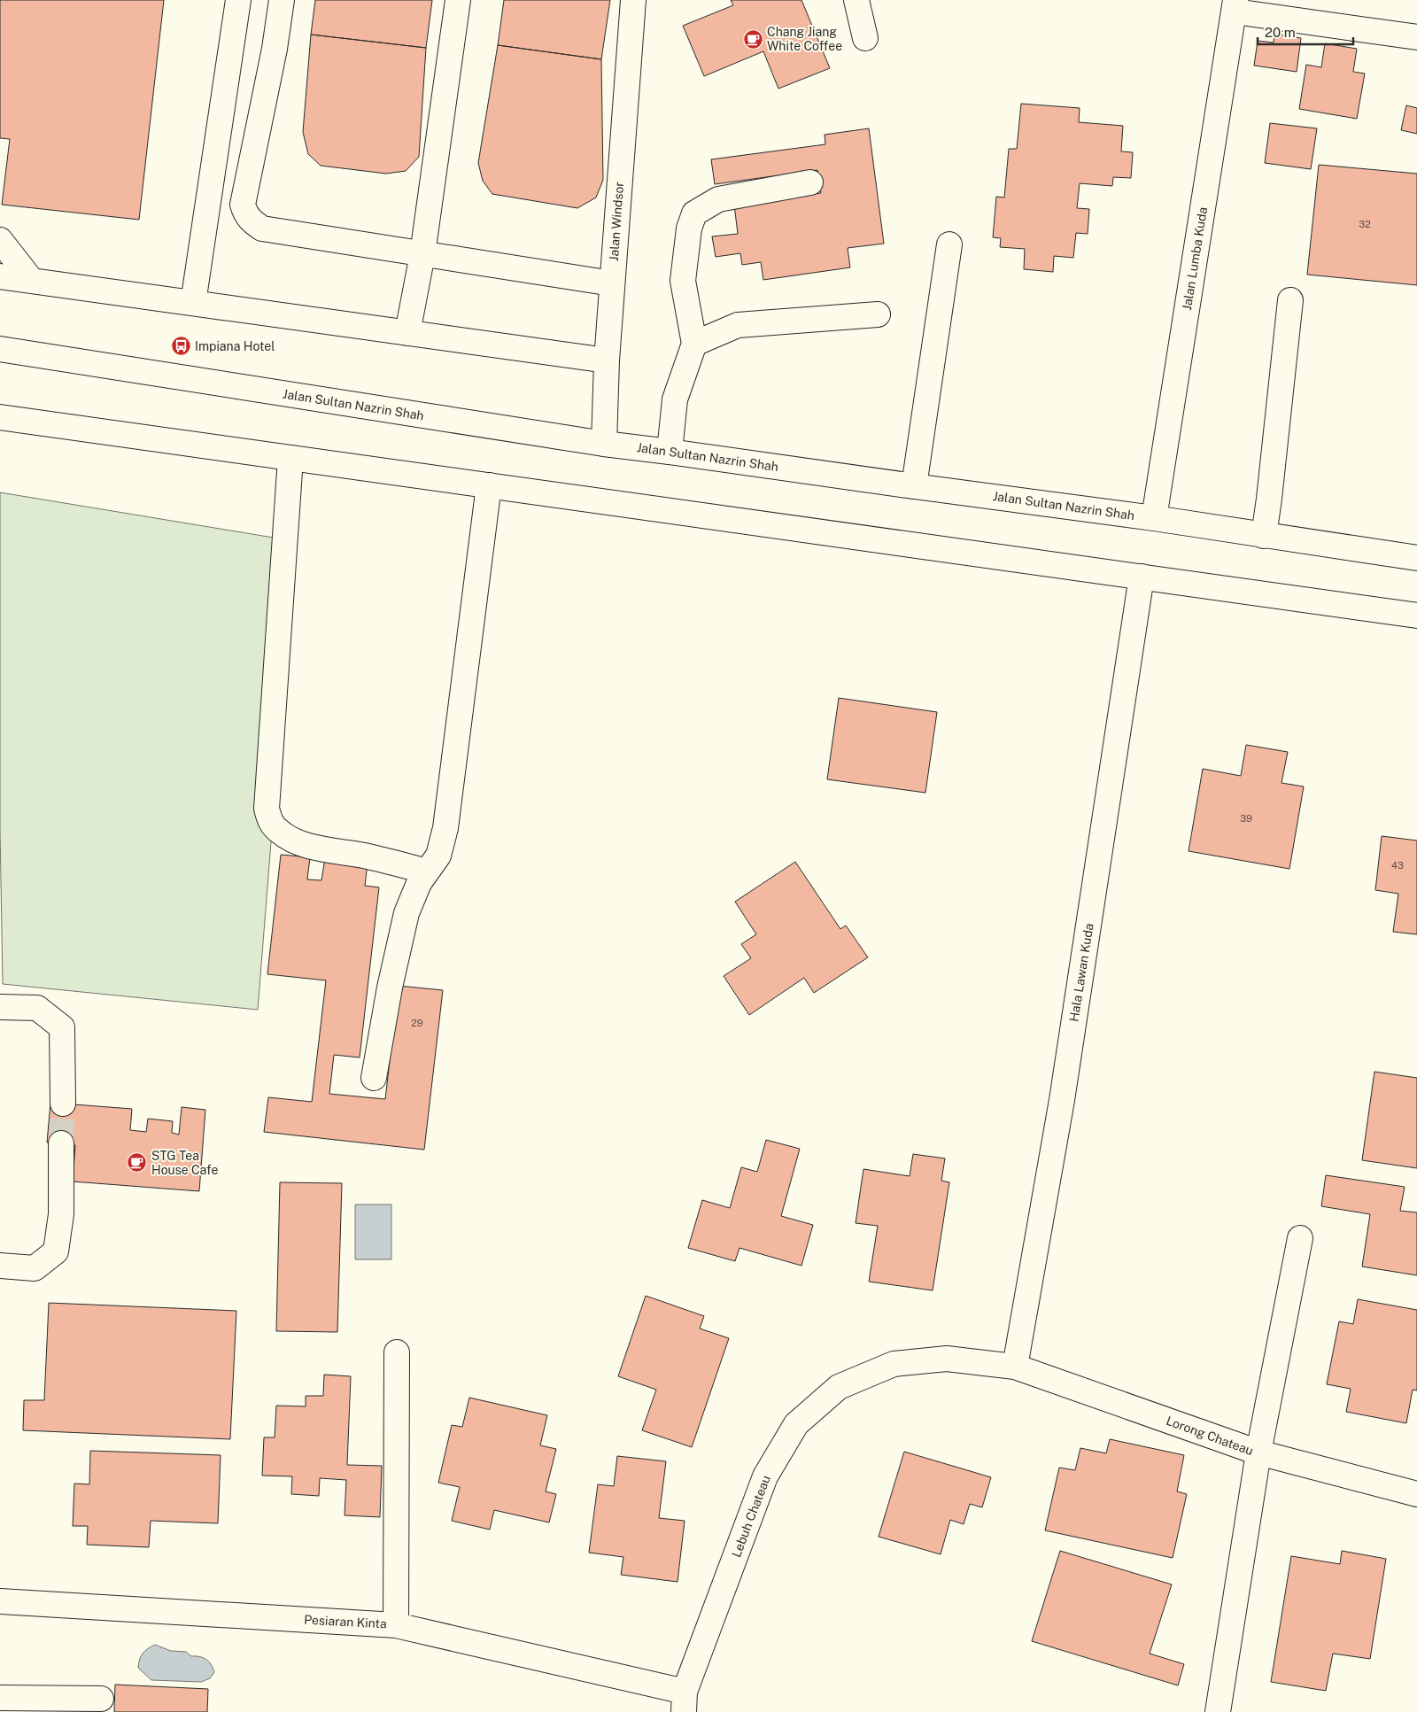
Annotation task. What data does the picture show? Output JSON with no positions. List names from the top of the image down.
{
  "streets": {
    "main road": [
      "Jalan Windsor",
      "Jalan Lumba Kuda",
      "Jalan Sultan Nazrin Shah",
      "Hala Lawan Kuda",
      "Lorong Chateau",
      "Lebuh Chateau",
      "Pesiaran Kinta"
    ]
  },
  "crossings": [
    ["Jalan Windsor", "Jalan Sultan Nazrin Shah"],
    ["Jalan Lumba Kuda", "Jalan Sultan Nazrin Shah"],
    ["Hala Lawan Kuda", "Lorong Chateau"],
    ["Hala Lawan Kuda", "Lebuh Chateau"],
    ["Lorong Chateau", "Lebuh Chateau"],
    ["Lebuh Chateau", "Pesiaran Kinta"]
  ],
  "places": {
    "cafe": ["Chang Jiang White Coffee", "STG Tea House Cafe"],
    "bus stop": ["Impiana Hotel"]
  },
  "house_numbers": [
    "32",
    "39",
    "43",
    "29"
  ],
  "scale_bar": "20 m"
}
